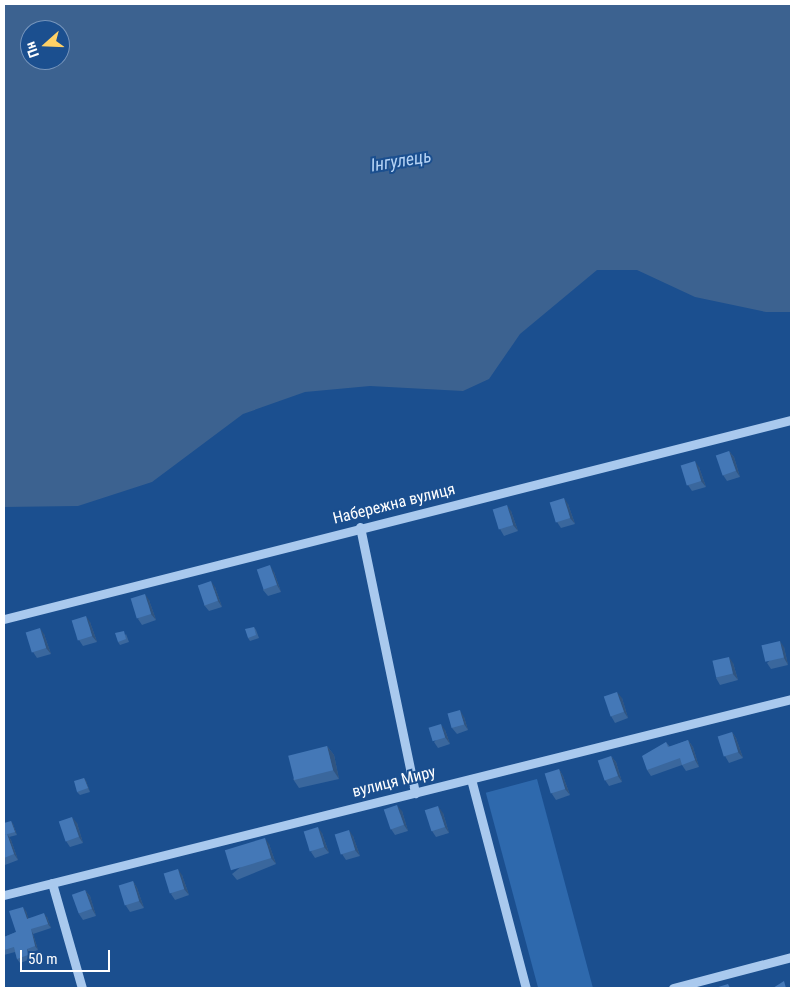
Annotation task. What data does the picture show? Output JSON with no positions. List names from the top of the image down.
{
  "streets": {
    "street": ["Набережна вулиця", "вулиця Миру"]
  },
  "water": ["Інгулець"],
  "scale_bar": "50 m",
  "north": "left"
}
